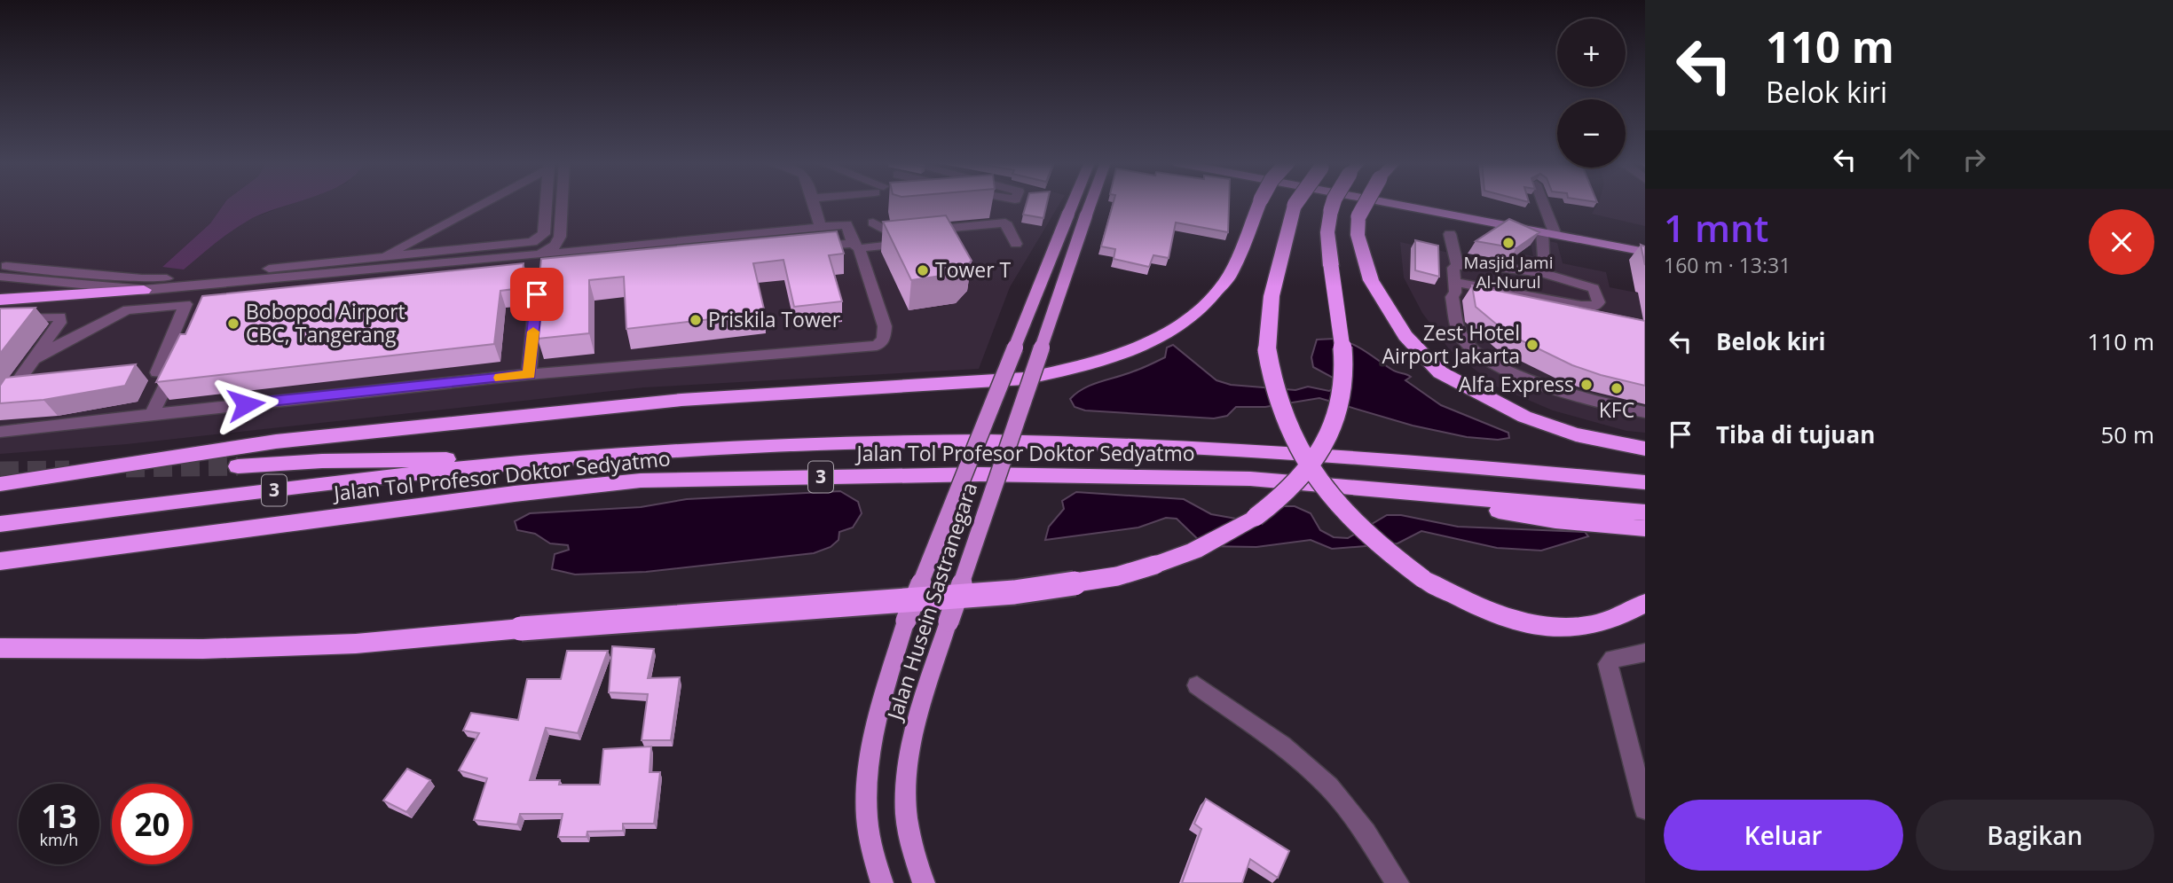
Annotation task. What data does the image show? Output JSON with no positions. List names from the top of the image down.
{
  "streets": {
    "highway": ["Jalan Tol Profesor Doktor Sedyatmo", "3"],
    "main road": ["Jalan Husein Sastranegara"]
  },
  "places": [
    "Masjid Jami Al-Nurul",
    "Tower T",
    "Priskila Tower",
    "Bobopod Airport CBC, Tangerang",
    "Zest Hotel Airport Jakarta",
    "Alfa Express",
    "KFC"
  ],
  "page": {
    "turn": ["110 m", "Belok kiri"],
    "map_buttons": ["+", "−"],
    "heading": ["1 mnt", "160 m · 13:31"],
    "list": [
      {
        "name": "Belok kiri",
        "value": "110 m"
      },
      {
        "name": "Tiba di tujuan",
        "value": "50 m"
      }
    ],
    "speed": "13 km/h",
    "limit": "20",
    "buttons": ["Keluar", "Bagikan"]
  }
}
